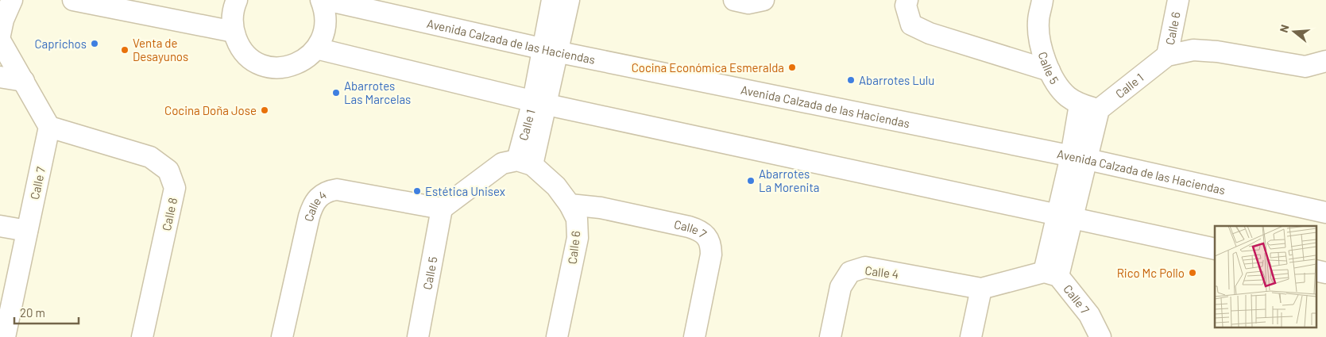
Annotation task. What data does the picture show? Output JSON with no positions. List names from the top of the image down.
{
  "streets": {
    "street": [
      "Calle 6",
      "Avenida Calzada de las Haciendas",
      "Calle 5",
      "Calle 1",
      "Calle 7",
      "Calle 4",
      "Calle 8"
    ]
  },
  "crossings": [
    ["Calle 6", "Calle 1"],
    ["Calle 6", "Calle 7"],
    ["Avenida Calzada de las Haciendas", "Calle 1"],
    ["Calle 5", "Calle 1"],
    ["Calle 5", "Calle 4"],
    ["Calle 7", "Calle 8"]
  ],
  "places": [
    "Caprichos",
    "Venta de Desayunos",
    "Cocina Económica Esmeralda",
    "Abarrotes Lulu",
    "Abarrotes Las Marcelas",
    "Cocina Doña Jose",
    "Abarrotes La Morenita",
    "Estética Unisex",
    "Rico Mc Pollo"
  ],
  "scale_bar": "20 m",
  "north": "left"
}
